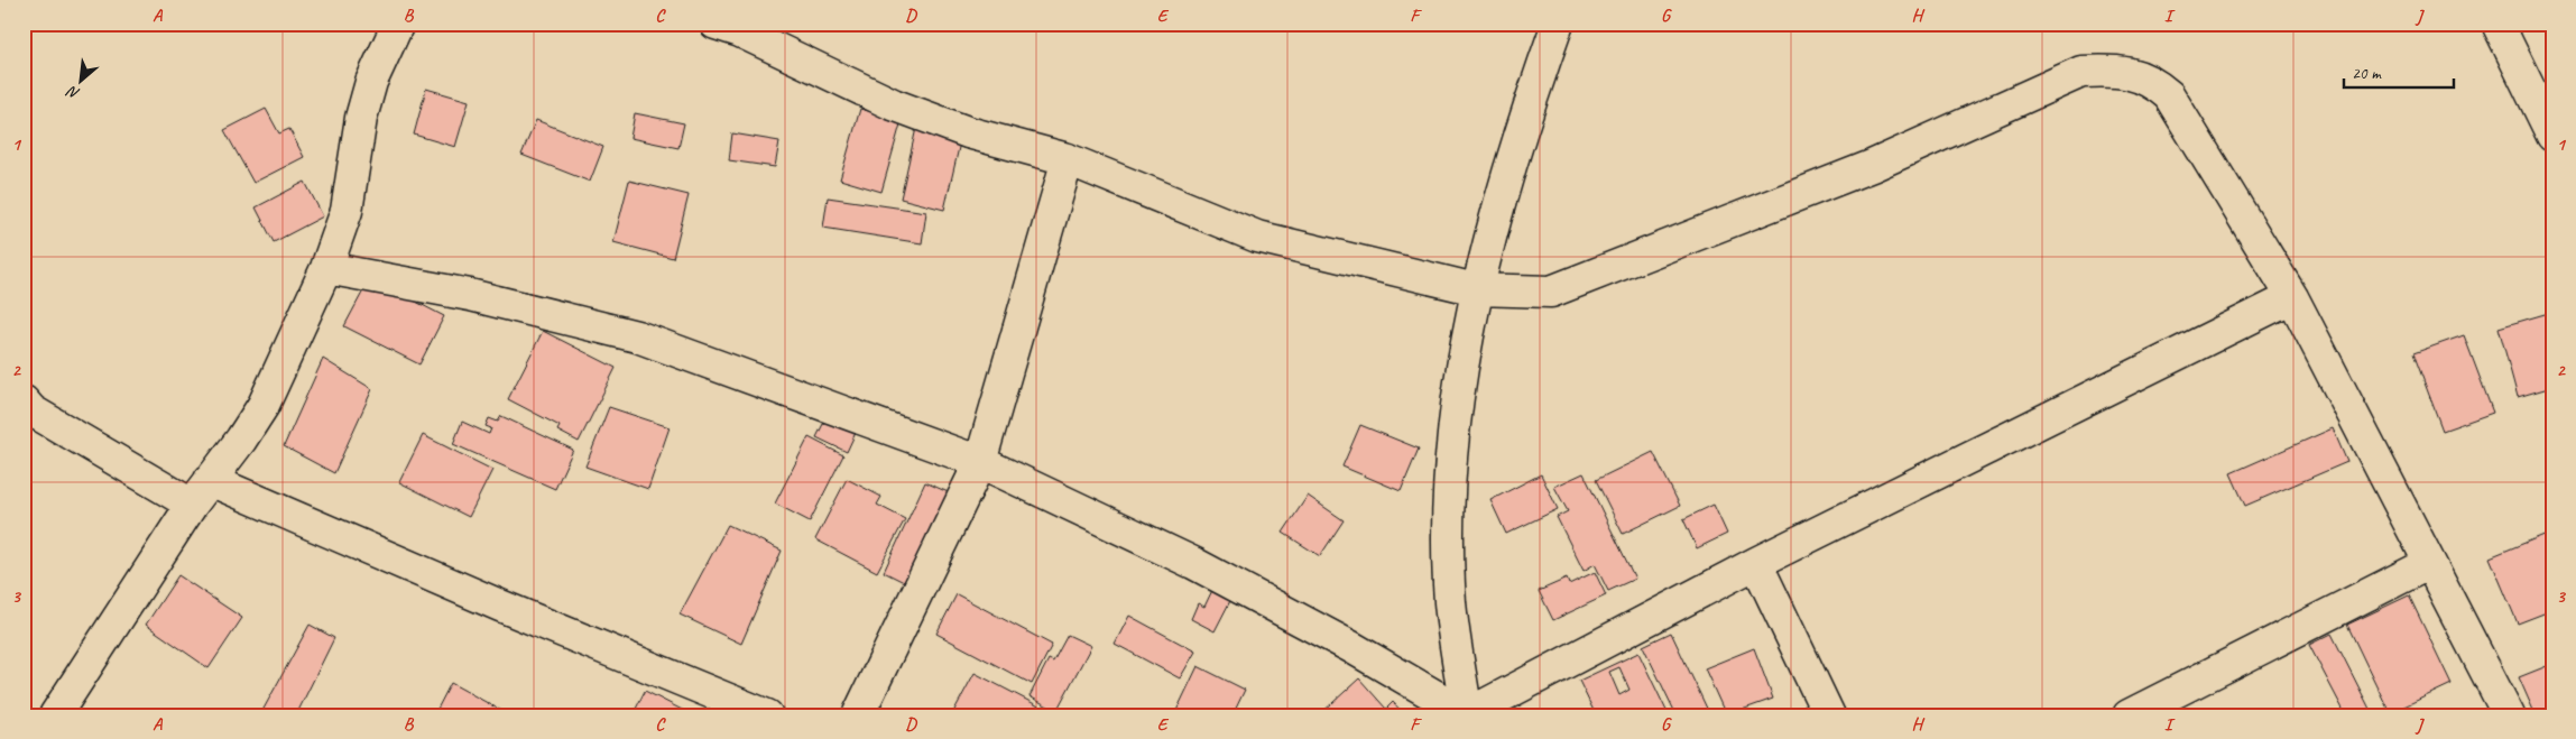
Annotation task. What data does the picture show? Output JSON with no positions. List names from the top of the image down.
{
  "scale_bar": "20 m",
  "north": "bottom left",
  "grid": {
    "columns": [
      "A",
      "B",
      "C",
      "D",
      "E",
      "F",
      "G",
      "H",
      "I",
      "J"
    ],
    "rows": ["1", "2", "3"]
  }
}
